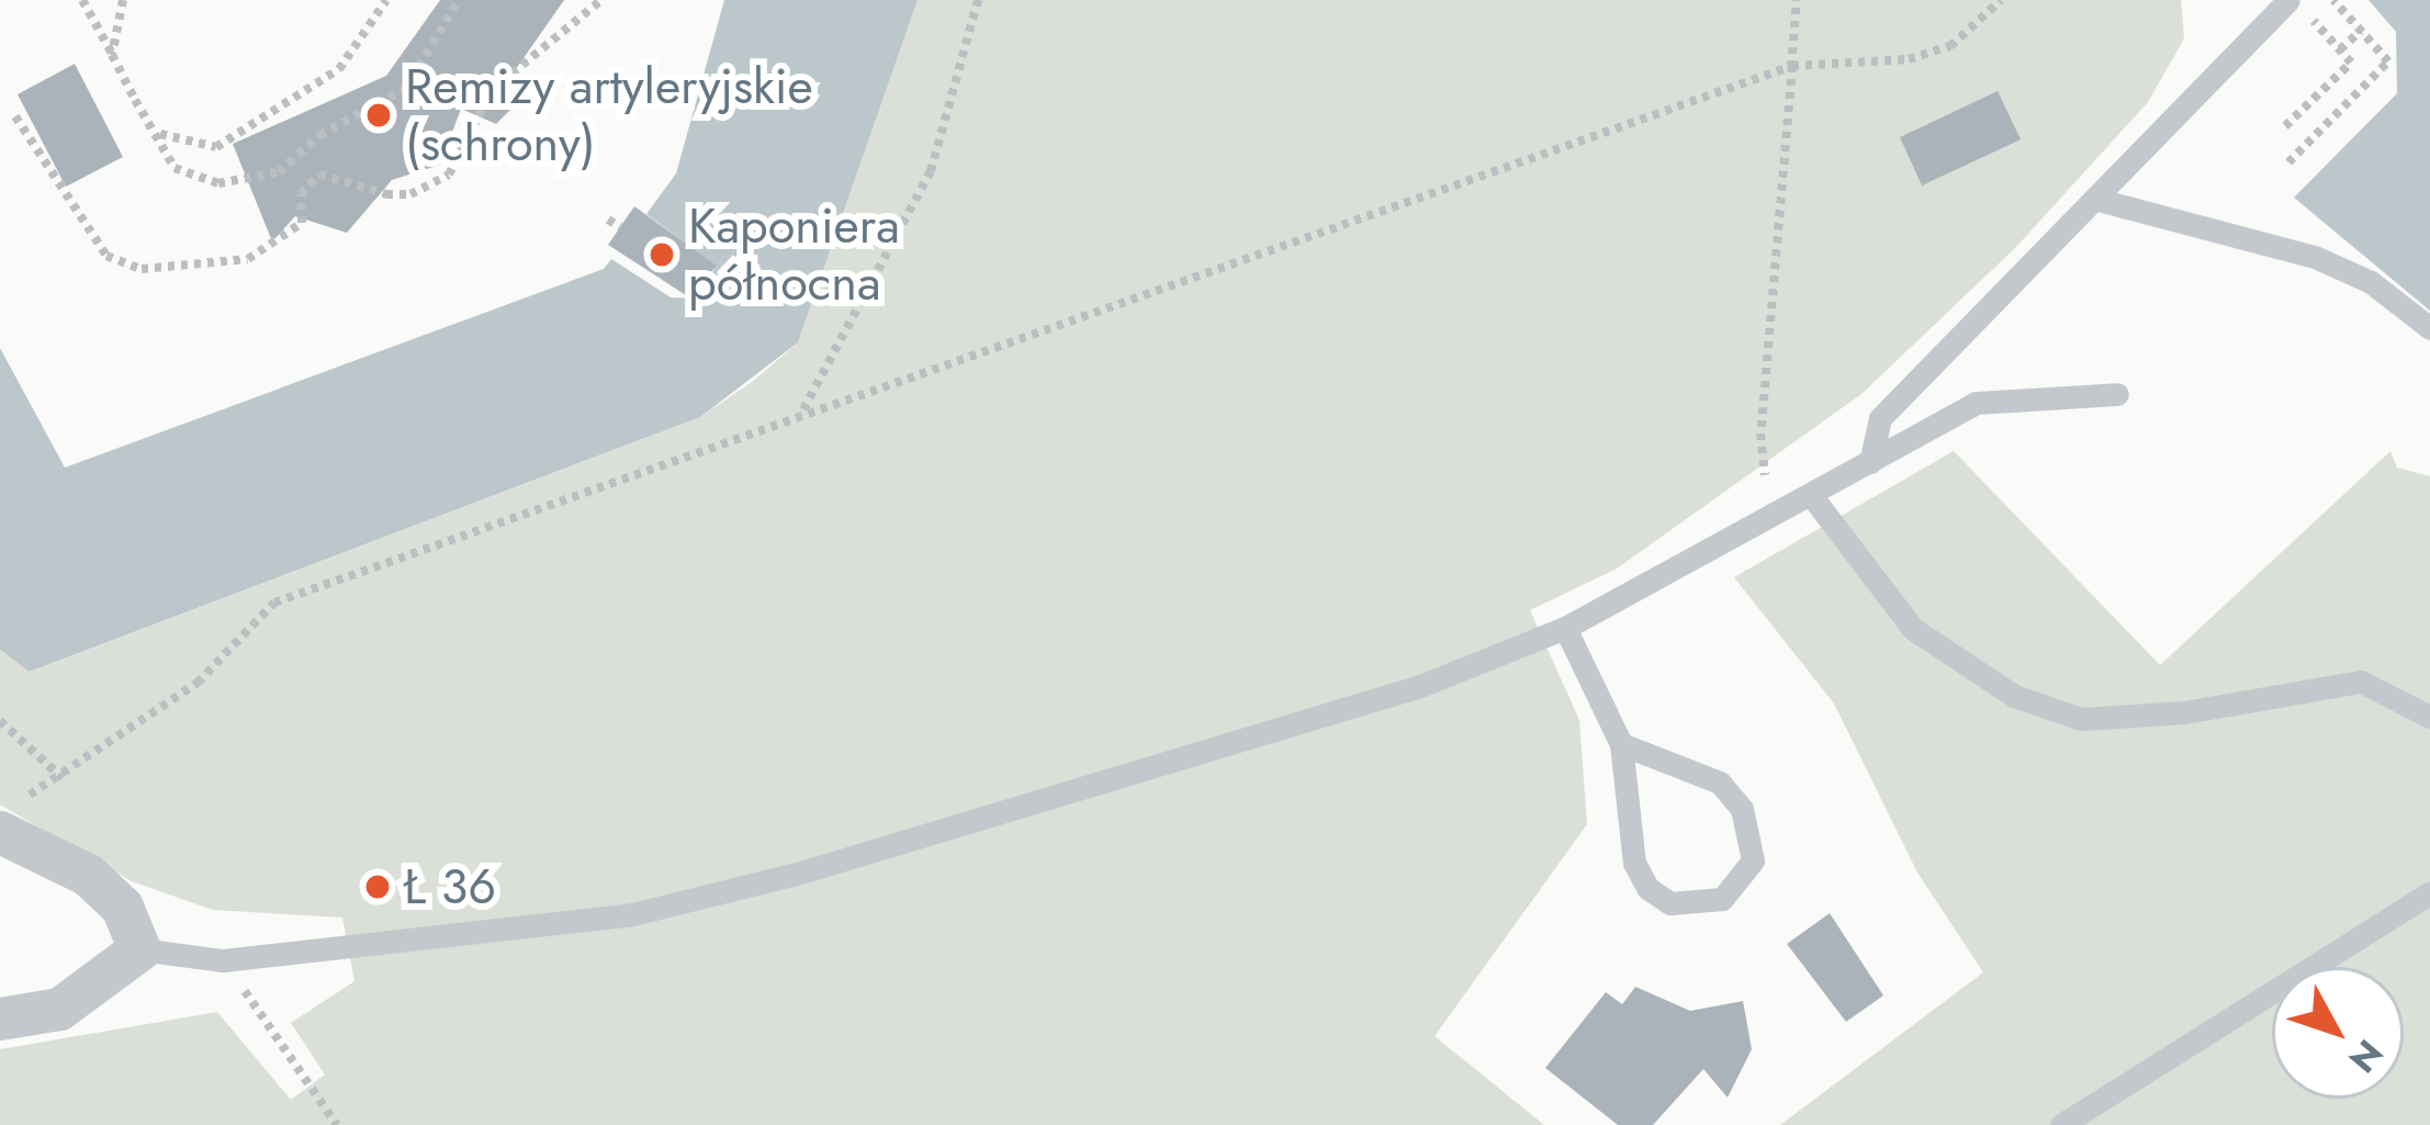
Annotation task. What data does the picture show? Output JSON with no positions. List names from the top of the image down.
{
  "places": ["Remizy artyleryjskie (schrony)", "Kaponiera północna", "Ł 36"],
  "north": "bottom right"
}
